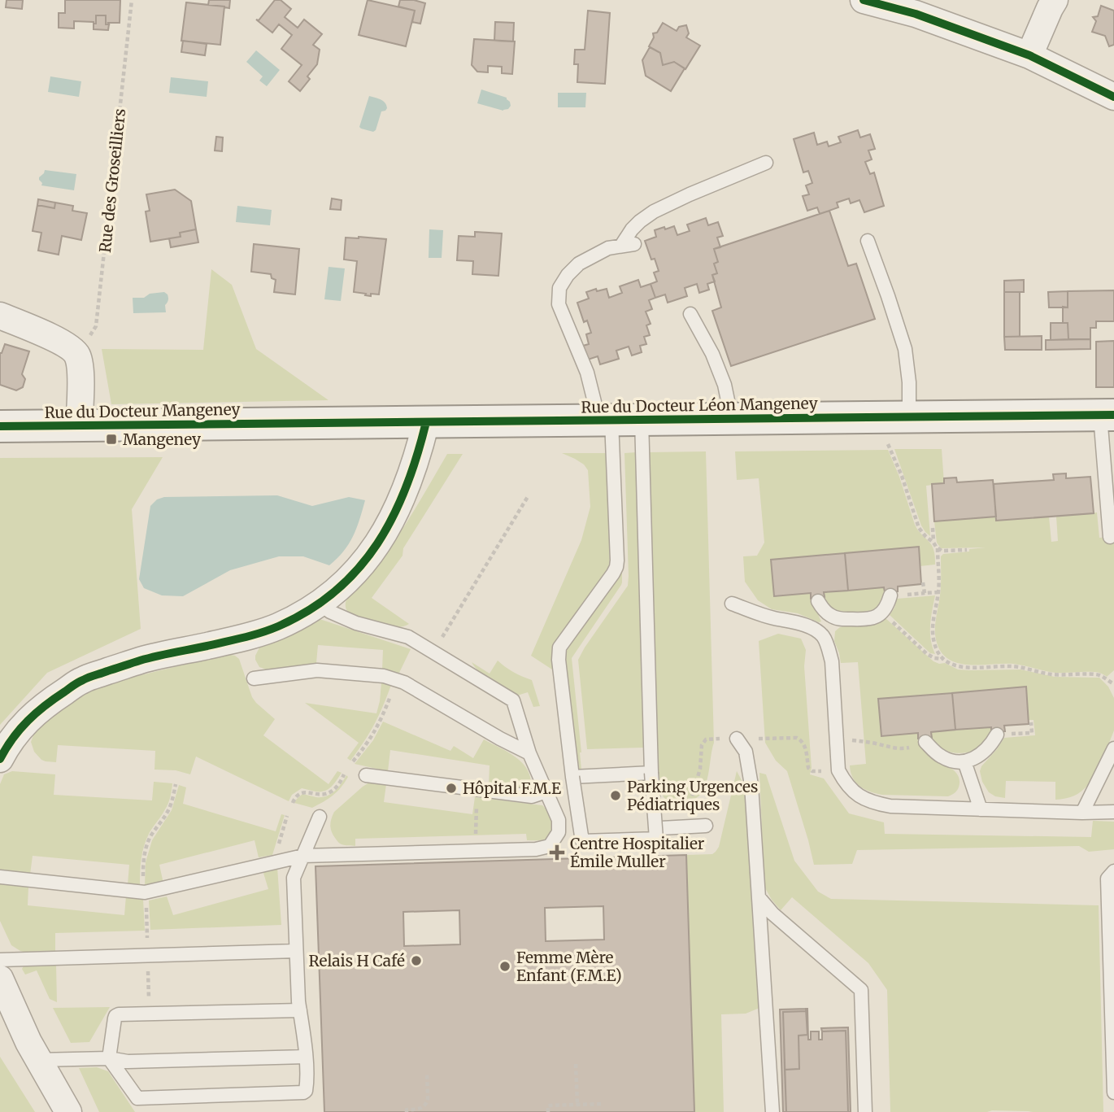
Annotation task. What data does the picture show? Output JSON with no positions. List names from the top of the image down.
{
  "streets": {
    "street": ["Rue du Docteur Léon Mangeney", "Rue du Docteur Mangeney"],
    "path": ["Rue des Groseilliers"]
  },
  "crossings": [
    ["Rue du Docteur Léon Mangeney", "Rue du Docteur Mangeney"]
  ],
  "places": {
    "transit": ["Mangeney"],
    "other": [
      "Hôpital F.M.E",
      "Parking Urgences Pédiatriques",
      "Relais H Café",
      "Femme Mère Enfant (F.M.E)"
    ],
    "health": ["Centre Hospitalier Émile Muller"]
  }
}
